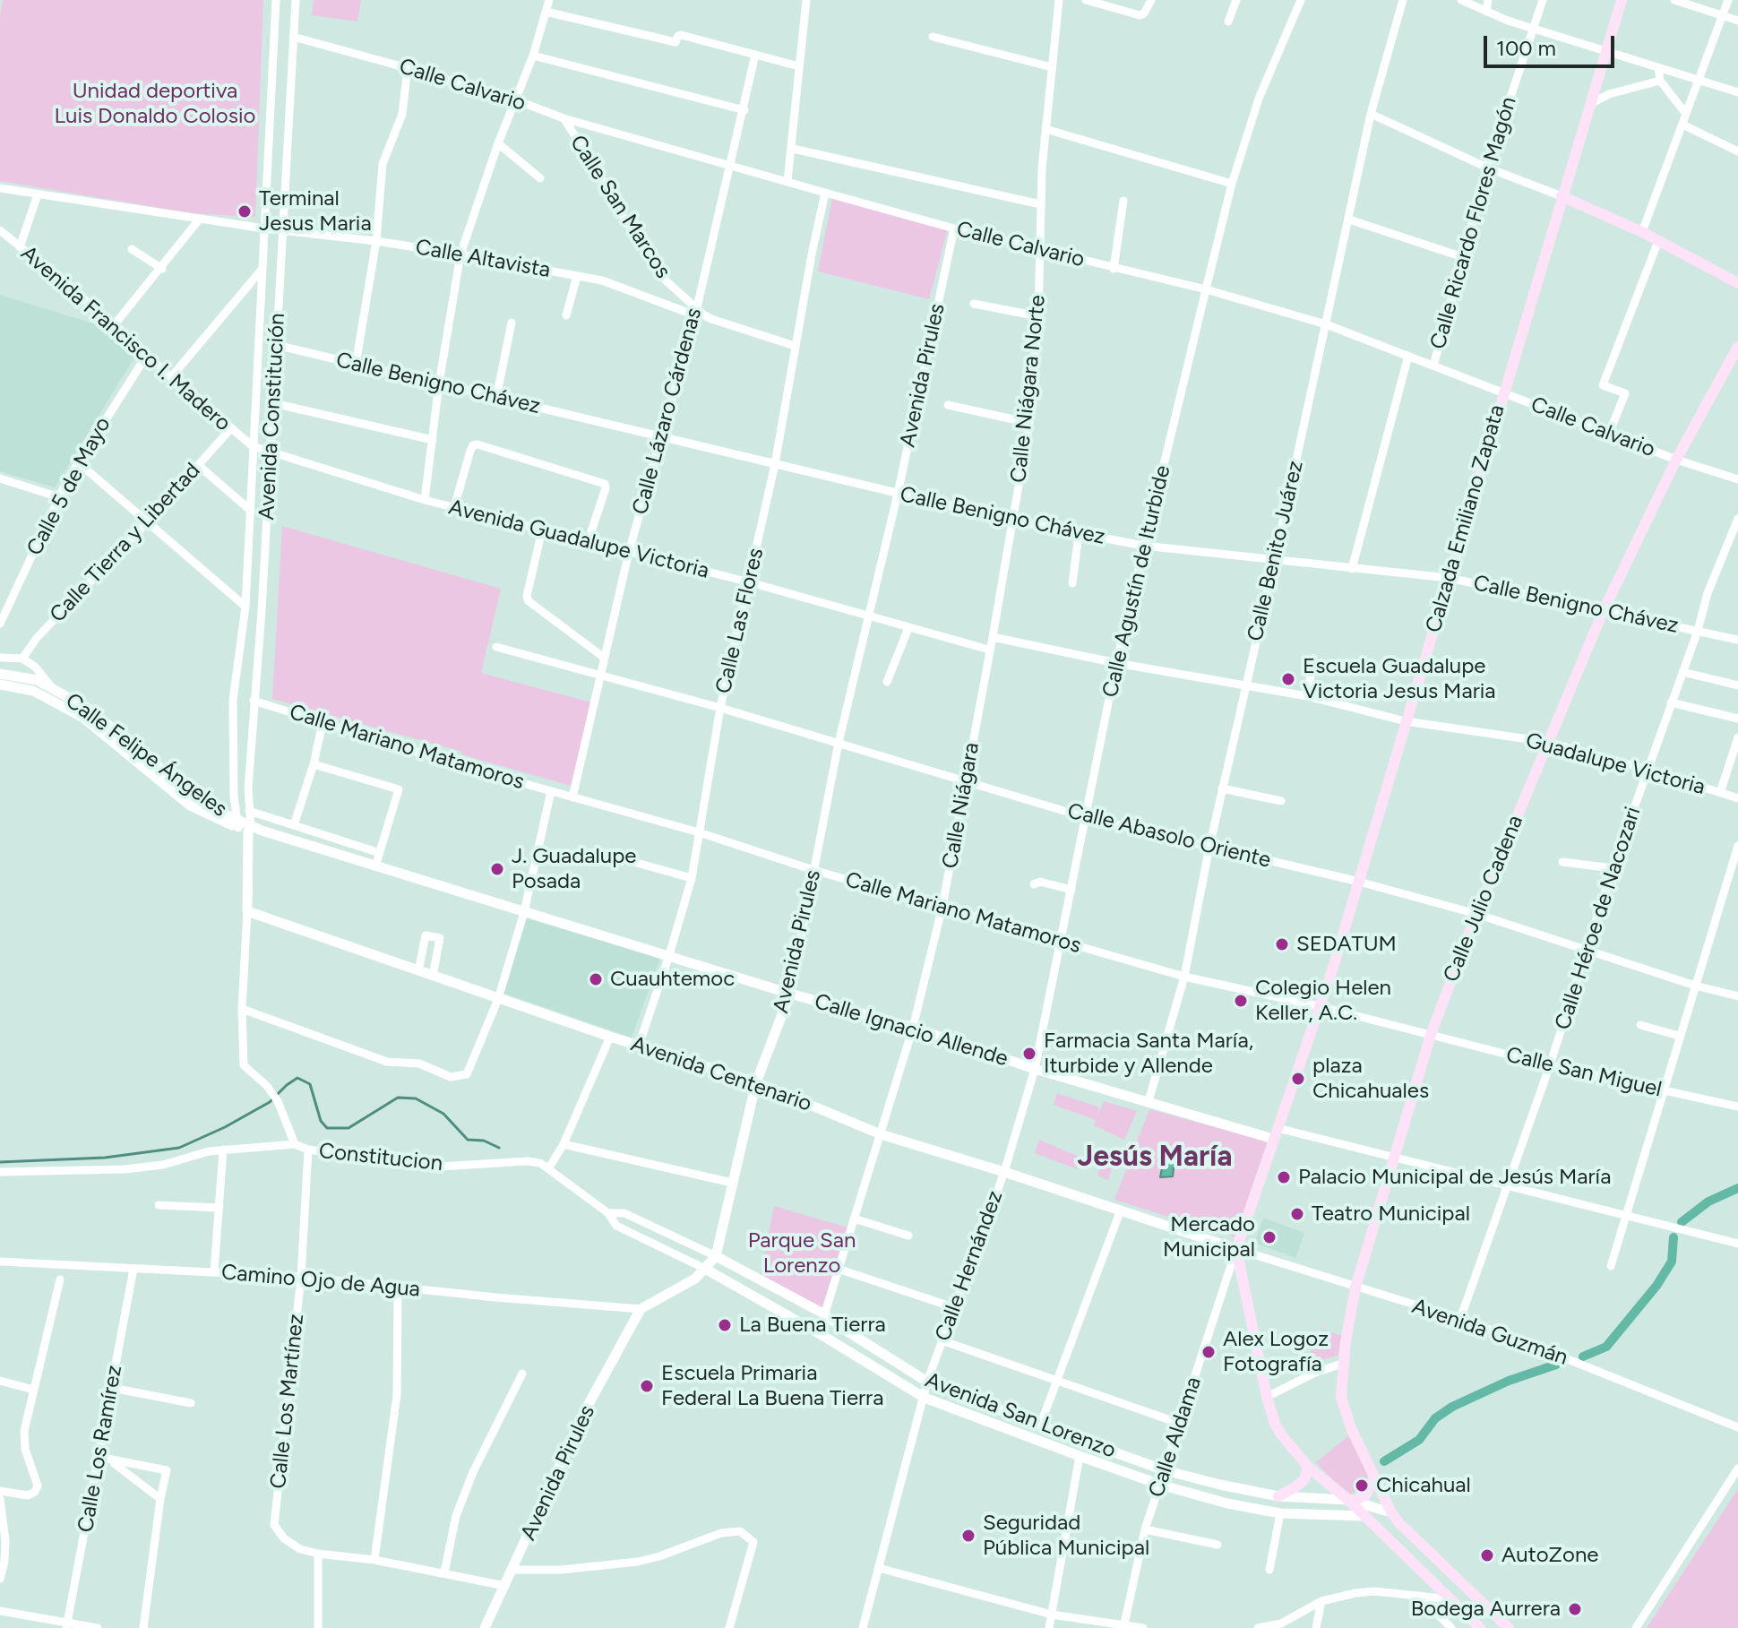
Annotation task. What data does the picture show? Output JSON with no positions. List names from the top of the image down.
{
  "streets": {
    "main road": ["Calzada Emiliano Zapata", "Calle Julio Cadena"],
    "street": [
      "Calle Calvario",
      "Calle San Marcos",
      "Calle Ricardo Flores Magón",
      "Calle Altavista",
      "Avenida Francisco I. Madero",
      "Avenida Pirules",
      "Calle Benigno Chávez",
      "Calle Niágara Norte",
      "Calle Lázaro Cárdenas",
      "Avenida Constitución",
      "Calle 5 de Mayo",
      "Avenida Guadalupe Victoria",
      "Calle Tierra y Libertad",
      "Calle Benito Juárez",
      "Calle Agustín de Iturbide",
      "Calle Las Flores",
      "Calle Mariano Matamoros",
      "Calle Felipe Ángeles",
      "Guadalupe Victoria",
      "Calle Niágara",
      "Calle Abasolo Oriente",
      "Calle Héroe de Nacozari",
      "Calle Ignacio Allende",
      "Calle San Miguel",
      "Avenida Centenario",
      "Constitucion",
      "Calle Hernández",
      "Camino Ojo de Agua",
      "Avenida Guzmán",
      "Calle Los Martínez",
      "Avenida San Lorenzo",
      "Calle Aldama",
      "Calle Los Ramírez"
    ]
  },
  "crossings": [
    ["Calle Calvario", "Calle San Marcos"],
    ["Calle Calvario", "Calle Ricardo Flores Magón"],
    ["Calle Calvario", "Avenida Pirules"],
    ["Calle Calvario", "Calle Niágara Norte"],
    ["Calle Calvario", "Calle Lázaro Cárdenas"],
    ["Calle Calvario", "Avenida Constitución"],
    ["Calle Calvario", "Calzada Emiliano Zapata"],
    ["Calle Calvario", "Calle Benito Juárez"],
    ["Calle Calvario", "Calle Agustín de Iturbide"],
    ["Calle Calvario", "Calle Las Flores"],
    ["Calle Calvario", "Calle Julio Cadena"],
    ["Calle San Marcos", "Calle Altavista"],
    ["Calle San Marcos", "Calle Lázaro Cárdenas"],
    ["Calle San Marcos", "Calle Las Flores"],
    ["Calle Altavista", "Calle Lázaro Cárdenas"],
    ["Calle Altavista", "Avenida Constitución"],
    ["Avenida Francisco I. Madero", "Avenida Constitución"],
    ["Avenida Francisco I. Madero", "Calle 5 de Mayo"],
    ["Avenida Francisco I. Madero", "Avenida Guadalupe Victoria"],
    ["Avenida Francisco I. Madero", "Calle Tierra y Libertad"],
    ["Avenida Pirules", "Calle Benigno Chávez"],
    ["Avenida Pirules", "Avenida Guadalupe Victoria"],
    ["Avenida Pirules", "Calle Mariano Matamoros"],
    ["Avenida Pirules", "Calle Abasolo Oriente"],
    ["Avenida Pirules", "Calle Ignacio Allende"],
    ["Avenida Pirules", "Avenida Centenario"],
    ["Avenida Pirules", "Camino Ojo de Agua"],
    ["Avenida Pirules", "Avenida San Lorenzo"],
    ["Calle Benigno Chávez", "Calle Niágara Norte"],
    ["Calle Benigno Chávez", "Calle Lázaro Cárdenas"],
    ["Calle Benigno Chávez", "Avenida Constitución"],
    ["Calle Benigno Chávez", "Calzada Emiliano Zapata"],
    ["Calle Benigno Chávez", "Calle Benito Juárez"],
    ["Calle Benigno Chávez", "Calle Agustín de Iturbide"],
    ["Calle Benigno Chávez", "Calle Las Flores"],
    ["Calle Benigno Chávez", "Calle Niágara"],
    ["Calle Benigno Chávez", "Calle Julio Cadena"],
    ["Calle Benigno Chávez", "Calle Héroe de Nacozari"],
    ["Calle Niágara Norte", "Calle Niágara"],
    ["Calle Lázaro Cárdenas", "Avenida Guadalupe Victoria"],
    ["Calle Lázaro Cárdenas", "Calle Mariano Matamoros"],
    ["Calle Lázaro Cárdenas", "Calle Abasolo Oriente"],
    ["Avenida Constitución", "Avenida Guadalupe Victoria"],
    ["Avenida Constitución", "Calle Mariano Matamoros"],
    ["Avenida Constitución", "Calle Felipe Ángeles"],
    ["Avenida Constitución", "Calle Ignacio Allende"],
    ["Avenida Constitución", "Constitucion"],
    ["Calzada Emiliano Zapata", "Calle Mariano Matamoros"],
    ["Calzada Emiliano Zapata", "Guadalupe Victoria"],
    ["Calzada Emiliano Zapata", "Calle Abasolo Oriente"],
    ["Calzada Emiliano Zapata", "Calle Ignacio Allende"],
    ["Calzada Emiliano Zapata", "Avenida Centenario"],
    ["Calzada Emiliano Zapata", "Avenida Guzmán"],
    ["Calzada Emiliano Zapata", "Calle Aldama"],
    ["Avenida Guadalupe Victoria", "Calle Las Flores"],
    ["Avenida Guadalupe Victoria", "Calle Niágara"],
    ["Calle Benito Juárez", "Calle Mariano Matamoros"],
    ["Calle Benito Juárez", "Guadalupe Victoria"],
    ["Calle Benito Juárez", "Calle Abasolo Oriente"],
    ["Calle Benito Juárez", "Calle Ignacio Allende"],
    ["Calle Agustín de Iturbide", "Calle Mariano Matamoros"],
    ["Calle Agustín de Iturbide", "Guadalupe Victoria"],
    ["Calle Agustín de Iturbide", "Calle Abasolo Oriente"],
    ["Calle Agustín de Iturbide", "Calle Ignacio Allende"],
    ["Calle Agustín de Iturbide", "Avenida Centenario"],
    ["Calle Agustín de Iturbide", "Calle Hernández"],
    ["Calle Las Flores", "Calle Mariano Matamoros"],
    ["Calle Las Flores", "Calle Abasolo Oriente"],
    ["Calle Las Flores", "Calle Ignacio Allende"],
    ["Calle Las Flores", "Avenida Centenario"],
    ["Calle Mariano Matamoros", "Calle Niágara"],
    ["Calle Mariano Matamoros", "Calle Julio Cadena"],
    ["Calle Mariano Matamoros", "Calle San Miguel"],
    ["Calle Felipe Ángeles", "Calle Ignacio Allende"],
    ["Calle Felipe Ángeles", "Constitucion"],
    ["Guadalupe Victoria", "Calle Niágara"],
    ["Guadalupe Victoria", "Calle Julio Cadena"],
    ["Guadalupe Victoria", "Calle Héroe de Nacozari"],
    ["Calle Niágara", "Calle Abasolo Oriente"],
    ["Calle Niágara", "Calle Ignacio Allende"],
    ["Calle Niágara", "Avenida Centenario"],
    ["Calle Niágara", "Avenida San Lorenzo"],
    ["Calle Abasolo Oriente", "Calle Julio Cadena"],
    ["Calle Abasolo Oriente", "Calle Héroe de Nacozari"],
    ["Calle Julio Cadena", "Calle San Miguel"],
    ["Calle Julio Cadena", "Avenida Guzmán"],
    ["Calle Julio Cadena", "Avenida San Lorenzo"],
    ["Calle Héroe de Nacozari", "Calle San Miguel"],
    ["Calle Héroe de Nacozari", "Avenida Guzmán"],
    ["Calle Ignacio Allende", "Constitucion"],
    ["Avenida Centenario", "Constitucion"],
    ["Avenida Centenario", "Calle Hernández"],
    ["Avenida Centenario", "Avenida Guzmán"],
    ["Avenida Centenario", "Calle Aldama"],
    ["Constitucion", "Calle Los Martínez"],
    ["Constitucion", "Avenida San Lorenzo"],
    ["Calle Hernández", "Avenida San Lorenzo"],
    ["Camino Ojo de Agua", "Calle Los Martínez"],
    ["Camino Ojo de Agua", "Calle Los Ramírez"],
    ["Avenida Guzmán", "Calle Aldama"],
    ["Avenida San Lorenzo", "Calle Aldama"]
  ],
  "districts": ["Jesús María"],
  "parks": ["Unidad deportiva Luis Donaldo Colosio", "Parque San Lorenzo"],
  "places": [
    "Terminal Jesus Maria",
    "Escuela Guadalupe Victoria Jesus Maria",
    "J. Guadalupe Posada",
    "SEDATUM",
    "Cuauhtemoc",
    "Colegio Helen Keller, A.C.",
    "Farmacia Santa María, Iturbide y Allende",
    "plaza Chicahuales",
    "Palacio Municipal de Jesús María",
    "Teatro Municipal",
    "Mercado Municipal",
    "La Buena Tierra",
    "Alex Logoz Fotografía",
    "Escuela Primaria Federal La Buena Tierra",
    "Chicahual",
    "Seguridad Pública Municipal",
    "AutoZone",
    "Bodega Aurrera"
  ],
  "scale_bar": "100 m"
}
